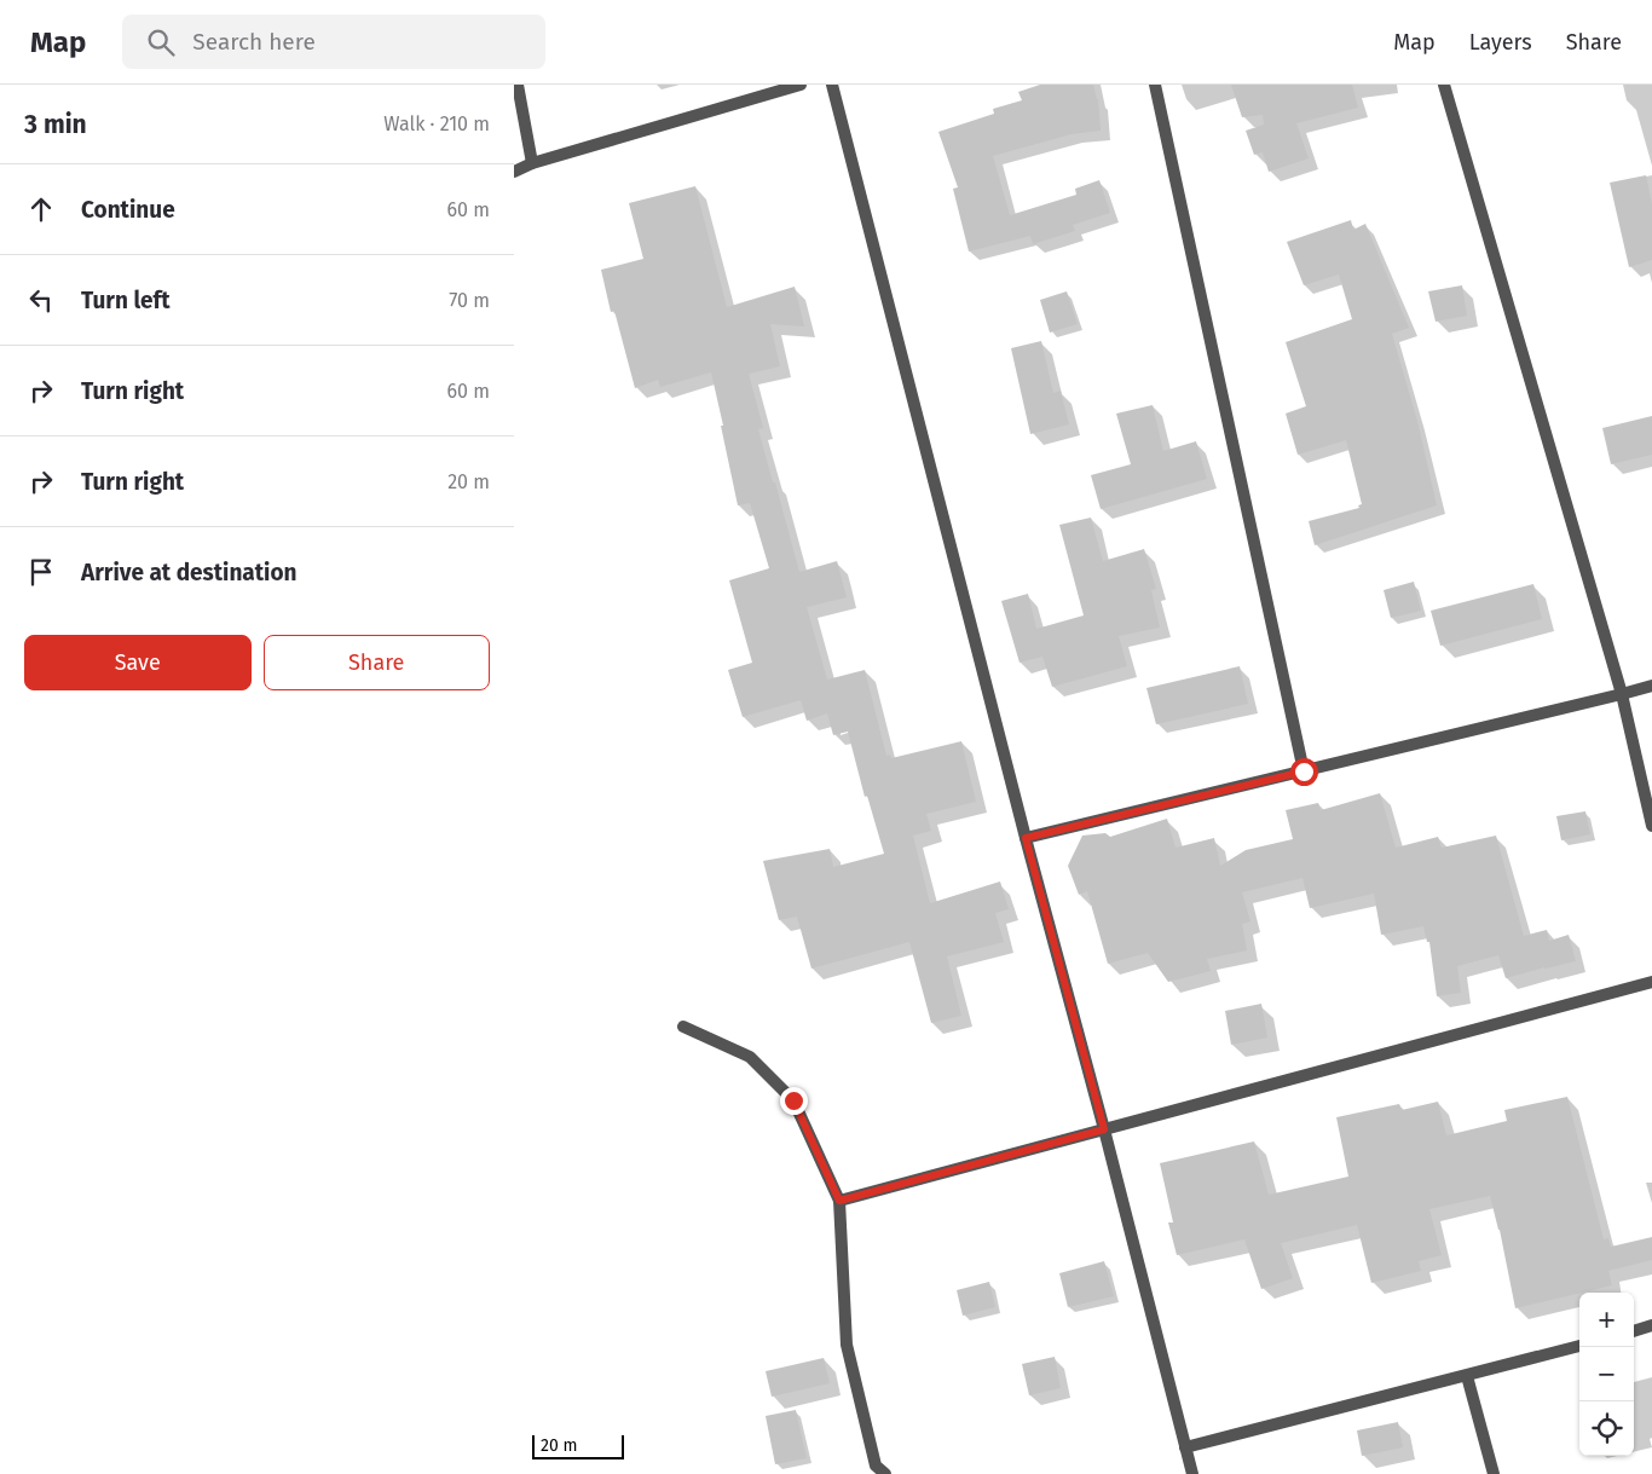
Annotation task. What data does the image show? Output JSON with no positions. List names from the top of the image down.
{
  "scale_bar": "20 m",
  "page": {
    "header": "Map",
    "search": "Search here",
    "nav": ["Map", "Layers", "Share"],
    "heading": ["3 min", "Walk · 210 m"],
    "list": [
      ["Continue", "60 m"],
      ["Turn left", "70 m"],
      ["Turn right", "60 m"],
      ["Turn right", "20 m"],
      "Arrive at destination"
    ],
    "buttons": ["Save", "Share"],
    "map_buttons": ["+", "−"],
    "scale": "20 m"
  }
}
